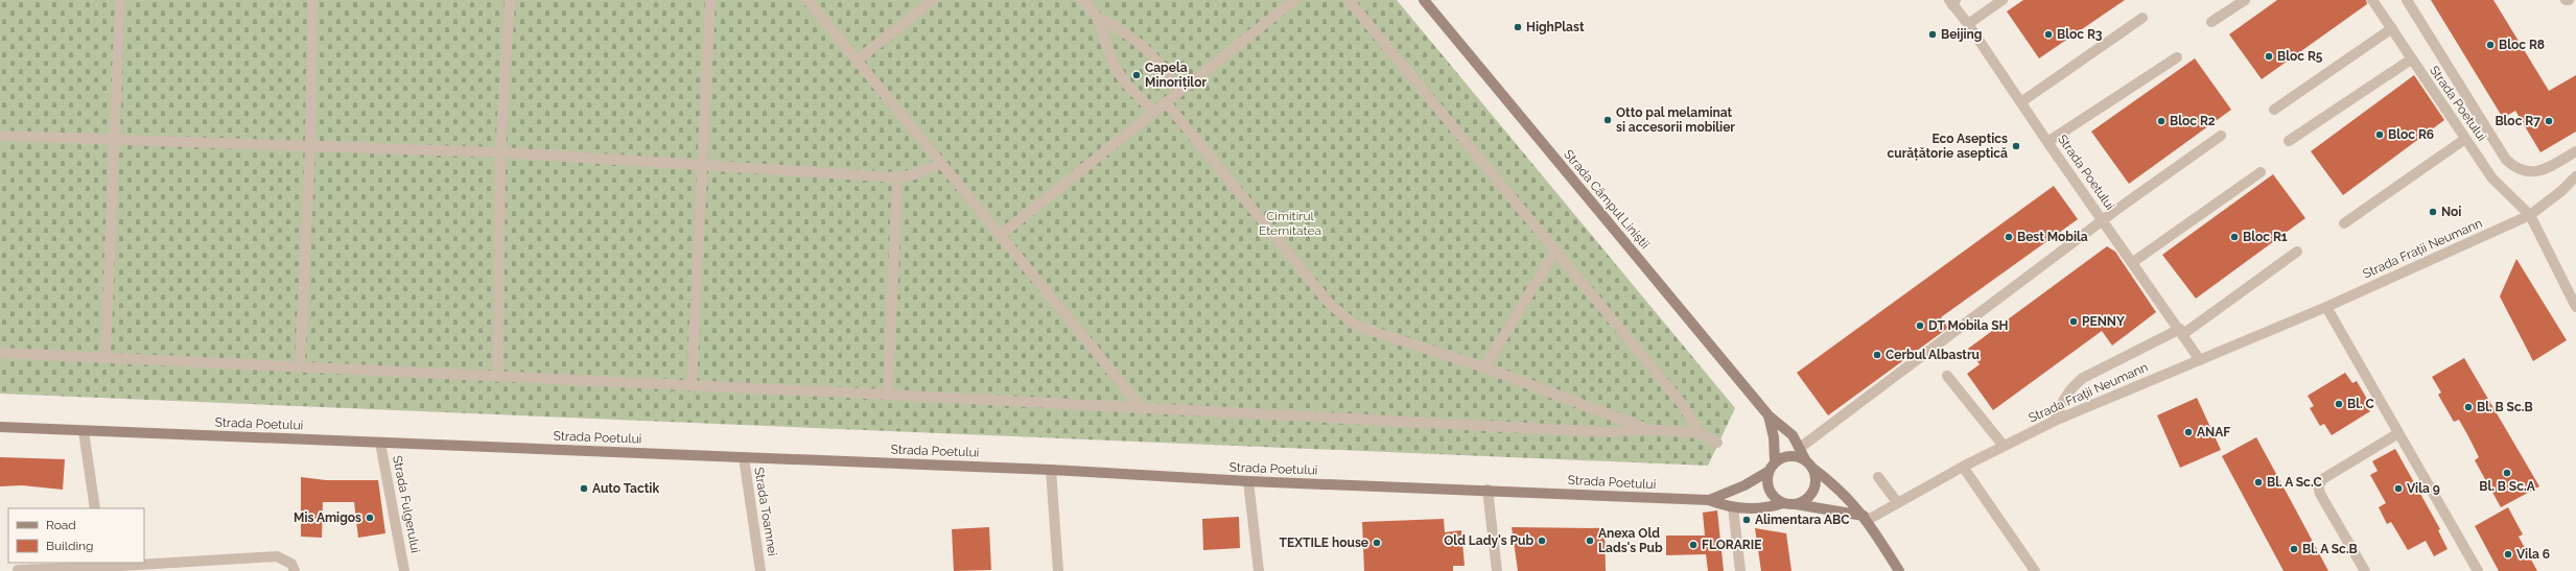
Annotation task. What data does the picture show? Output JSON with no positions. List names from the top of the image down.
{
  "streets": {
    "street": [
      "Strada Poetului",
      "Strada Câmpul Liniștii",
      "Strada Frații Neumann",
      "Strada Fulgerului",
      "Strada Toamnei"
    ]
  },
  "crossings": [
    ["Strada Poetului", "Strada Câmpul Liniștii"],
    ["Strada Poetului", "Strada Frații Neumann"],
    ["Strada Poetului", "Strada Fulgerului"],
    ["Strada Poetului", "Strada Toamnei"]
  ],
  "parks": ["Cimitirul Eternitatea"],
  "places": [
    "HighPlast",
    "Beijing",
    "Bloc R3",
    "Bloc R8",
    "Bloc R5",
    "Capela Minoriților",
    "Otto pal melaminat si accesorii mobilier",
    "Bloc R2",
    "Bloc R7",
    "Bloc R6",
    "Eco Aseptics curățătorie aseptică",
    "Noi",
    "Best Mobila",
    "Bloc R1",
    "PENNY",
    "DT Mobila SH",
    "Cerbul Albastru",
    "Bl. C",
    "Bl. B Sc.B",
    "ANAF",
    "Bl. B Sc.A",
    "Bl. A Sc.C",
    "Auto Tactik",
    "Vila 9",
    "Mis Amigos",
    "Alimentara ABC",
    "Old Lady's Pub",
    "Anexa Old Lads's Pub",
    "TEXTILE house",
    "FLORARIE",
    "Bl. A Sc.B",
    "Vila 6"
  ],
  "legend": ["Road", "Building"]
}
